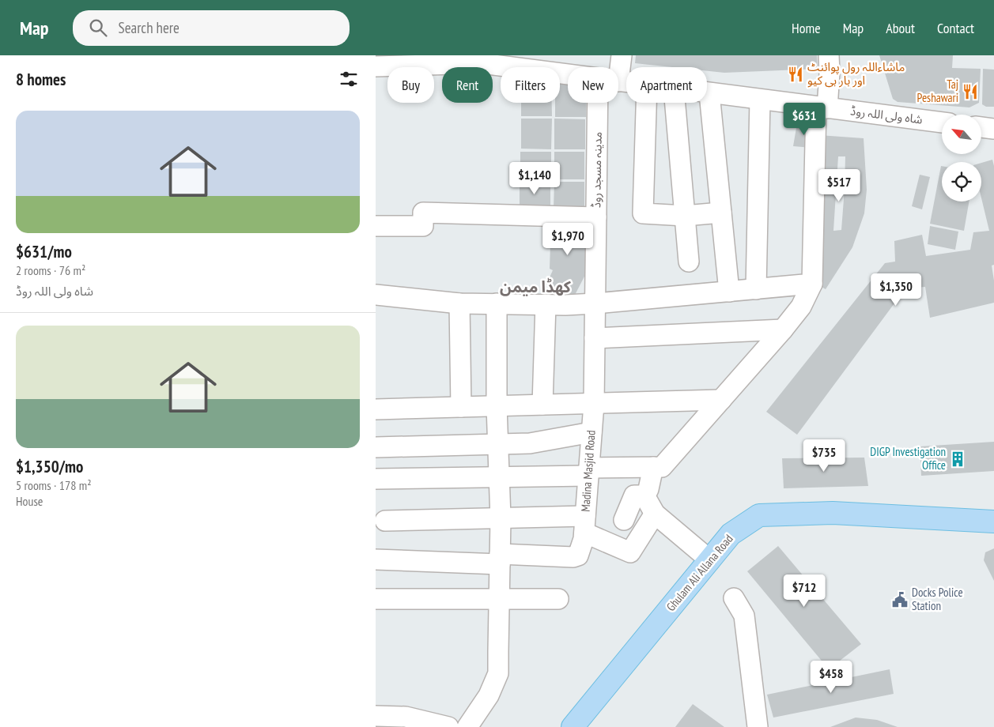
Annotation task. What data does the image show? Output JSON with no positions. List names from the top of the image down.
{
  "streets": {
    "main road": ["Ghulam Ali Allana Road"],
    "street": ["شاہ ولی اللہ روڈ", "مدینہ مسجد روڈ", "Madina Masjid Road"]
  },
  "crossings": [
    ["مدینہ مسجد روڈ", "Madina Masjid Road"]
  ],
  "districts": ["کھڈا میمن"],
  "places": {
    "restaurant": ["ماشاءاللہ رول پوائنٹ اور بار بی کیو", "Taj Peshawari"],
    "building": ["DIGP Investigation Office"],
    "public building": ["Docks Police Station"]
  },
  "north": "top left",
  "page": {
    "header": "Map",
    "search": "Search here",
    "nav": [
      "Home",
      "Map",
      "About",
      "Contact"
    ],
    "heading": "8 homes",
    "chip": [
      "Buy",
      "Rent",
      "Filters",
      "New",
      "Apartment"
    ],
    "list": [
      {
        "name": "$631/mo",
        "note": "2 rooms · 76 m² · شاہ ولی اللہ روڈ"
      },
      {
        "name": "$1,350/mo",
        "note": "5 rooms · 178 m² · House"
      }
    ],
    "price": [
      "$631",
      "$1,140",
      "$517",
      "$1,970",
      "$1,350",
      "$735",
      "$712",
      "$458"
    ]
  }
}
